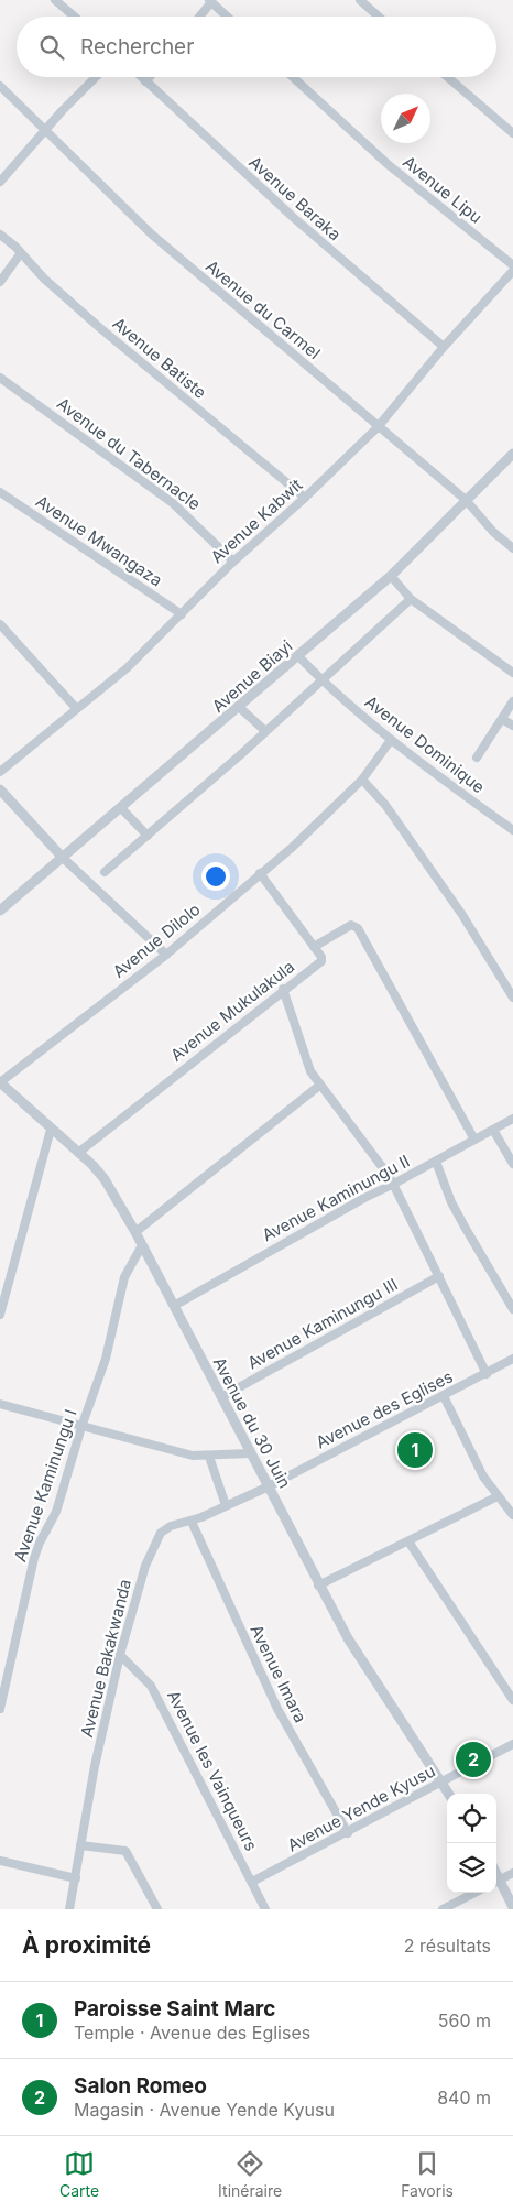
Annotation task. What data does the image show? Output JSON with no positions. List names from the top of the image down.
{
  "streets": {
    "street": [
      "Avenue Lipu",
      "Avenue Baraka",
      "Avenue du Carmel",
      "Avenue Batiste",
      "Avenue du Tabernacle",
      "Avenue Kabwit",
      "Avenue Mwangaza",
      "Avenue Biayi",
      "Avenue Dominique",
      "Avenue Dilolo",
      "Avenue Mukulakula",
      "Avenue Kaminungu II",
      "Avenue Kaminungu III",
      "Avenue des Eglises",
      "Avenue du 30 Juin",
      "Avenue Kaminungu I",
      "Avenue Bakakwanda",
      "Avenue Imara",
      "Avenue les Vainqueurs",
      "Avenue Yende Kyusu"
    ]
  },
  "crossings": [
    ["Avenue Baraka", "Avenue Kabwit"],
    ["Avenue du Carmel", "Avenue Kabwit"],
    ["Avenue du Carmel", "Avenue Biayi"],
    ["Avenue Batiste", "Avenue Kabwit"],
    ["Avenue du Tabernacle", "Avenue Kabwit"],
    ["Avenue Kabwit", "Avenue Mwangaza"],
    ["Avenue Biayi", "Avenue Dominique"],
    ["Avenue Dominique", "Avenue Dilolo"],
    ["Avenue Dilolo", "Avenue du 30 Juin"],
    ["Avenue Mukulakula", "Avenue du 30 Juin"],
    ["Avenue Kaminungu II", "Avenue du 30 Juin"],
    ["Avenue Kaminungu III", "Avenue du 30 Juin"],
    ["Avenue des Eglises", "Avenue du 30 Juin"],
    ["Avenue des Eglises", "Avenue Bakakwanda"],
    ["Avenue du 30 Juin", "Avenue Kaminungu I"],
    ["Avenue du 30 Juin", "Avenue Bakakwanda"],
    ["Avenue du 30 Juin", "Avenue Yende Kyusu"],
    ["Avenue Bakakwanda", "Avenue Imara"],
    ["Avenue Bakakwanda", "Avenue les Vainqueurs"],
    ["Avenue Imara", "Avenue Yende Kyusu"],
    ["Avenue les Vainqueurs", "Avenue Yende Kyusu"]
  ],
  "north": "top right",
  "page": {
    "search": "Rechercher",
    "pins": ["1", "2"],
    "heading": ["À proximité", "2 résultats"],
    "list": [
      {
        "mark": "1",
        "name": "Paroisse Saint Marc",
        "note": "Temple · Avenue des Eglises",
        "value": "560 m"
      },
      {
        "mark": "2",
        "name": "Salon Romeo",
        "note": "Magasin · Avenue Yende Kyusu",
        "value": "840 m"
      }
    ],
    "nav": ["Carte", "Itinéraire", "Favoris"]
  }
}
